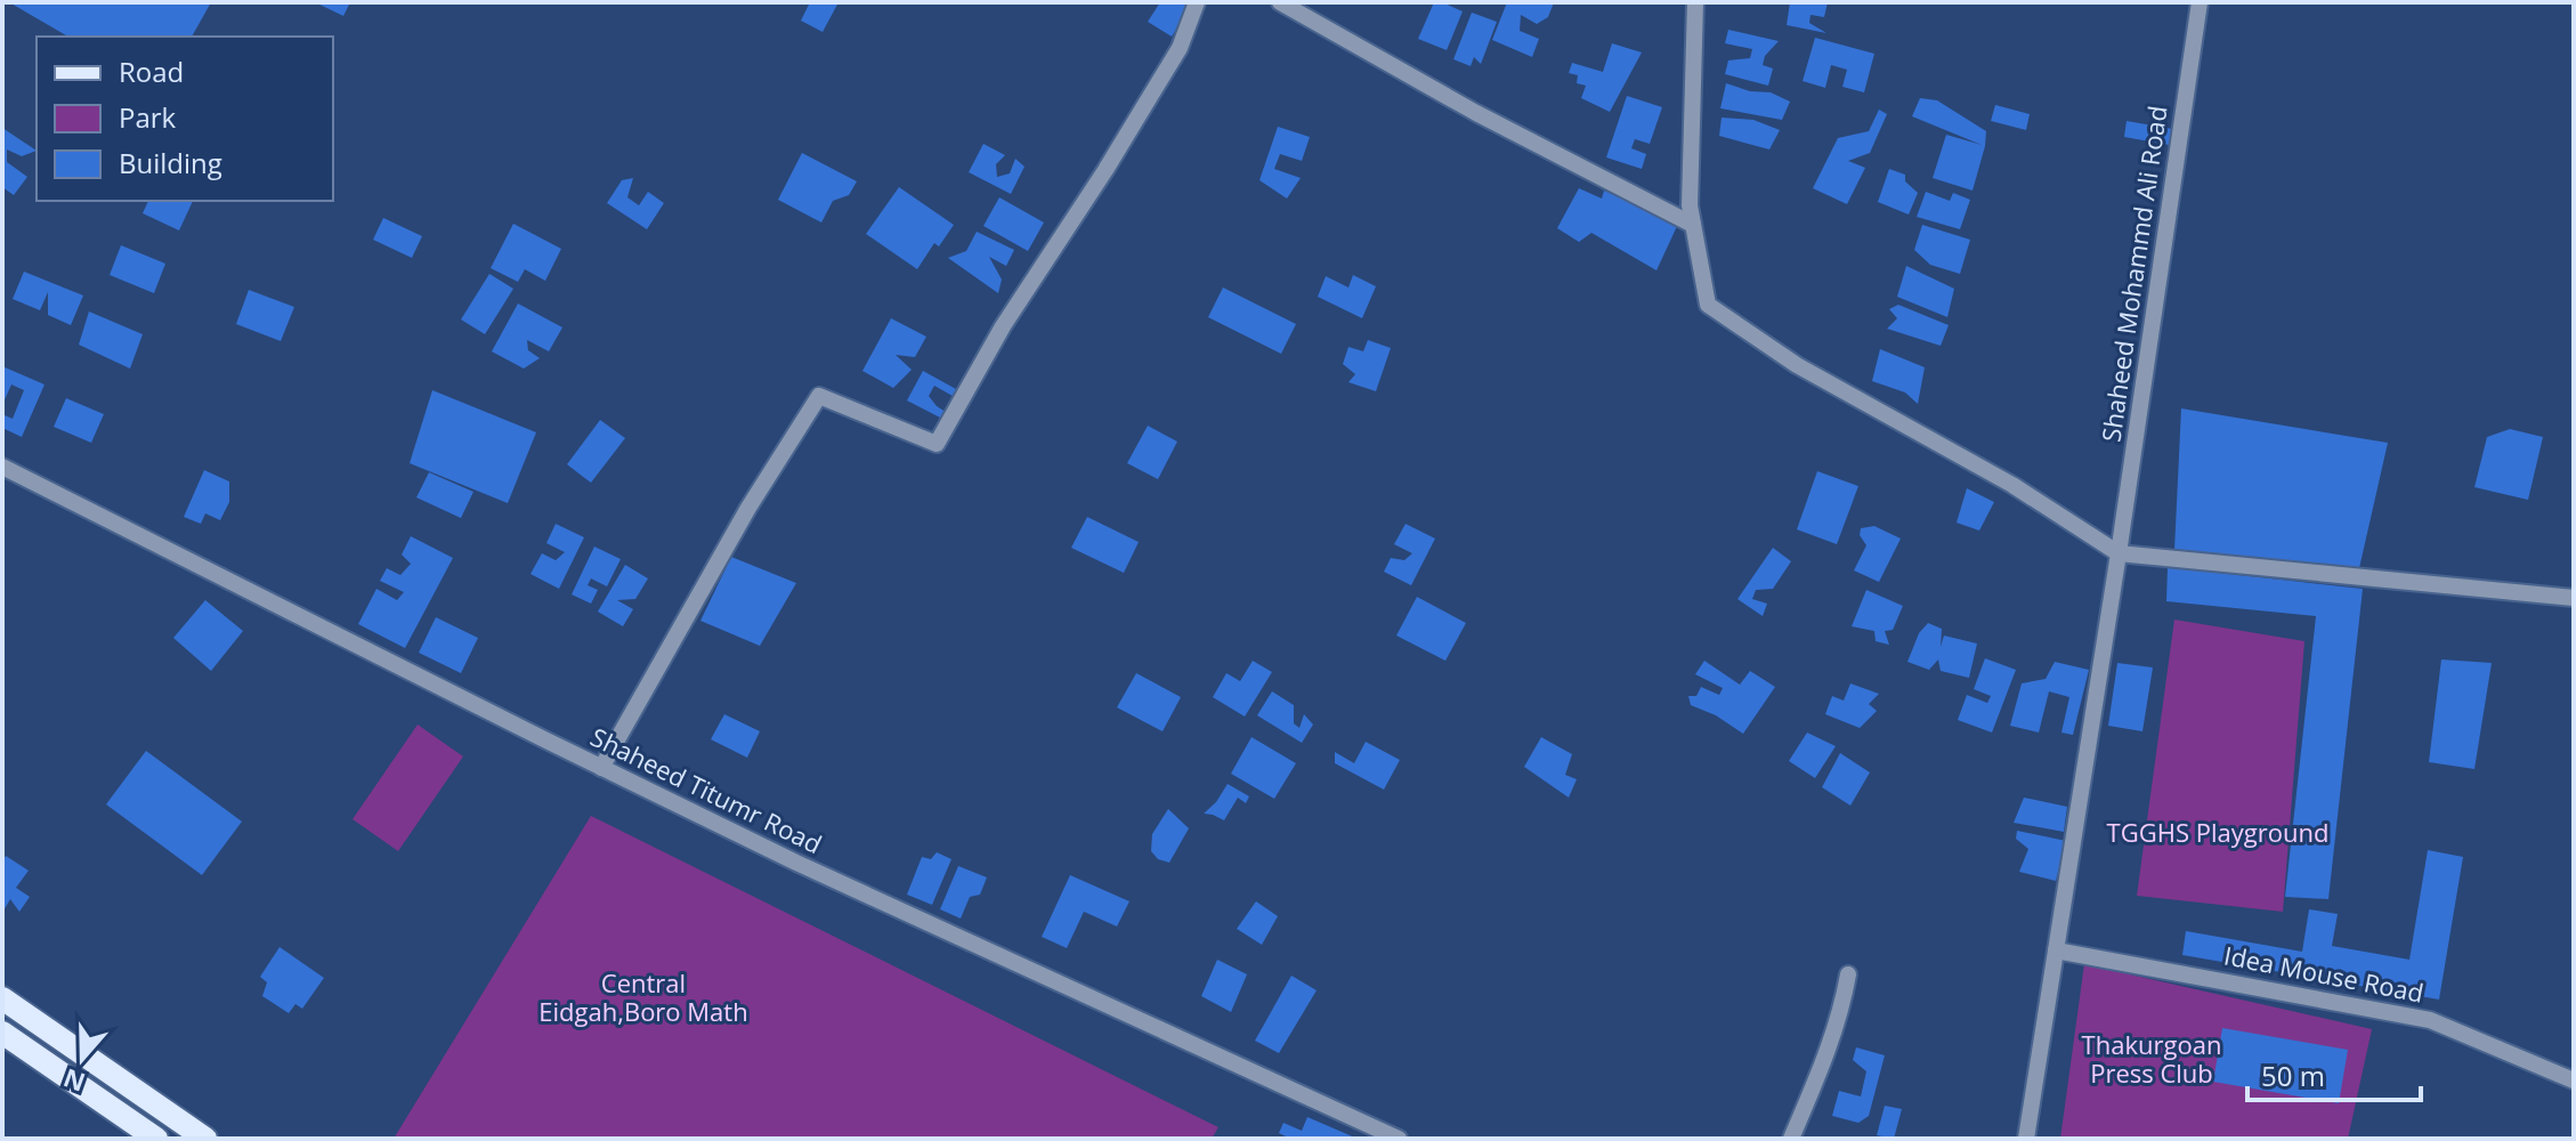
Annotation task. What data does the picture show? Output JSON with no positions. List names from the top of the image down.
{
  "streets": {
    "street": ["Shaheed Mohammd Ali Road", "Shaheed Titumr Road", "Idea Mouse Road"]
  },
  "crossings": [
    ["Shaheed Mohammd Ali Road", "Idea Mouse Road"]
  ],
  "parks": ["TGGHS Playground", "Central Eidgah,Boro Math", "Thakurgoan Press Club"],
  "legend": ["Road", "Park", "Building"],
  "scale_bar": "50 m",
  "north": "bottom"
}
